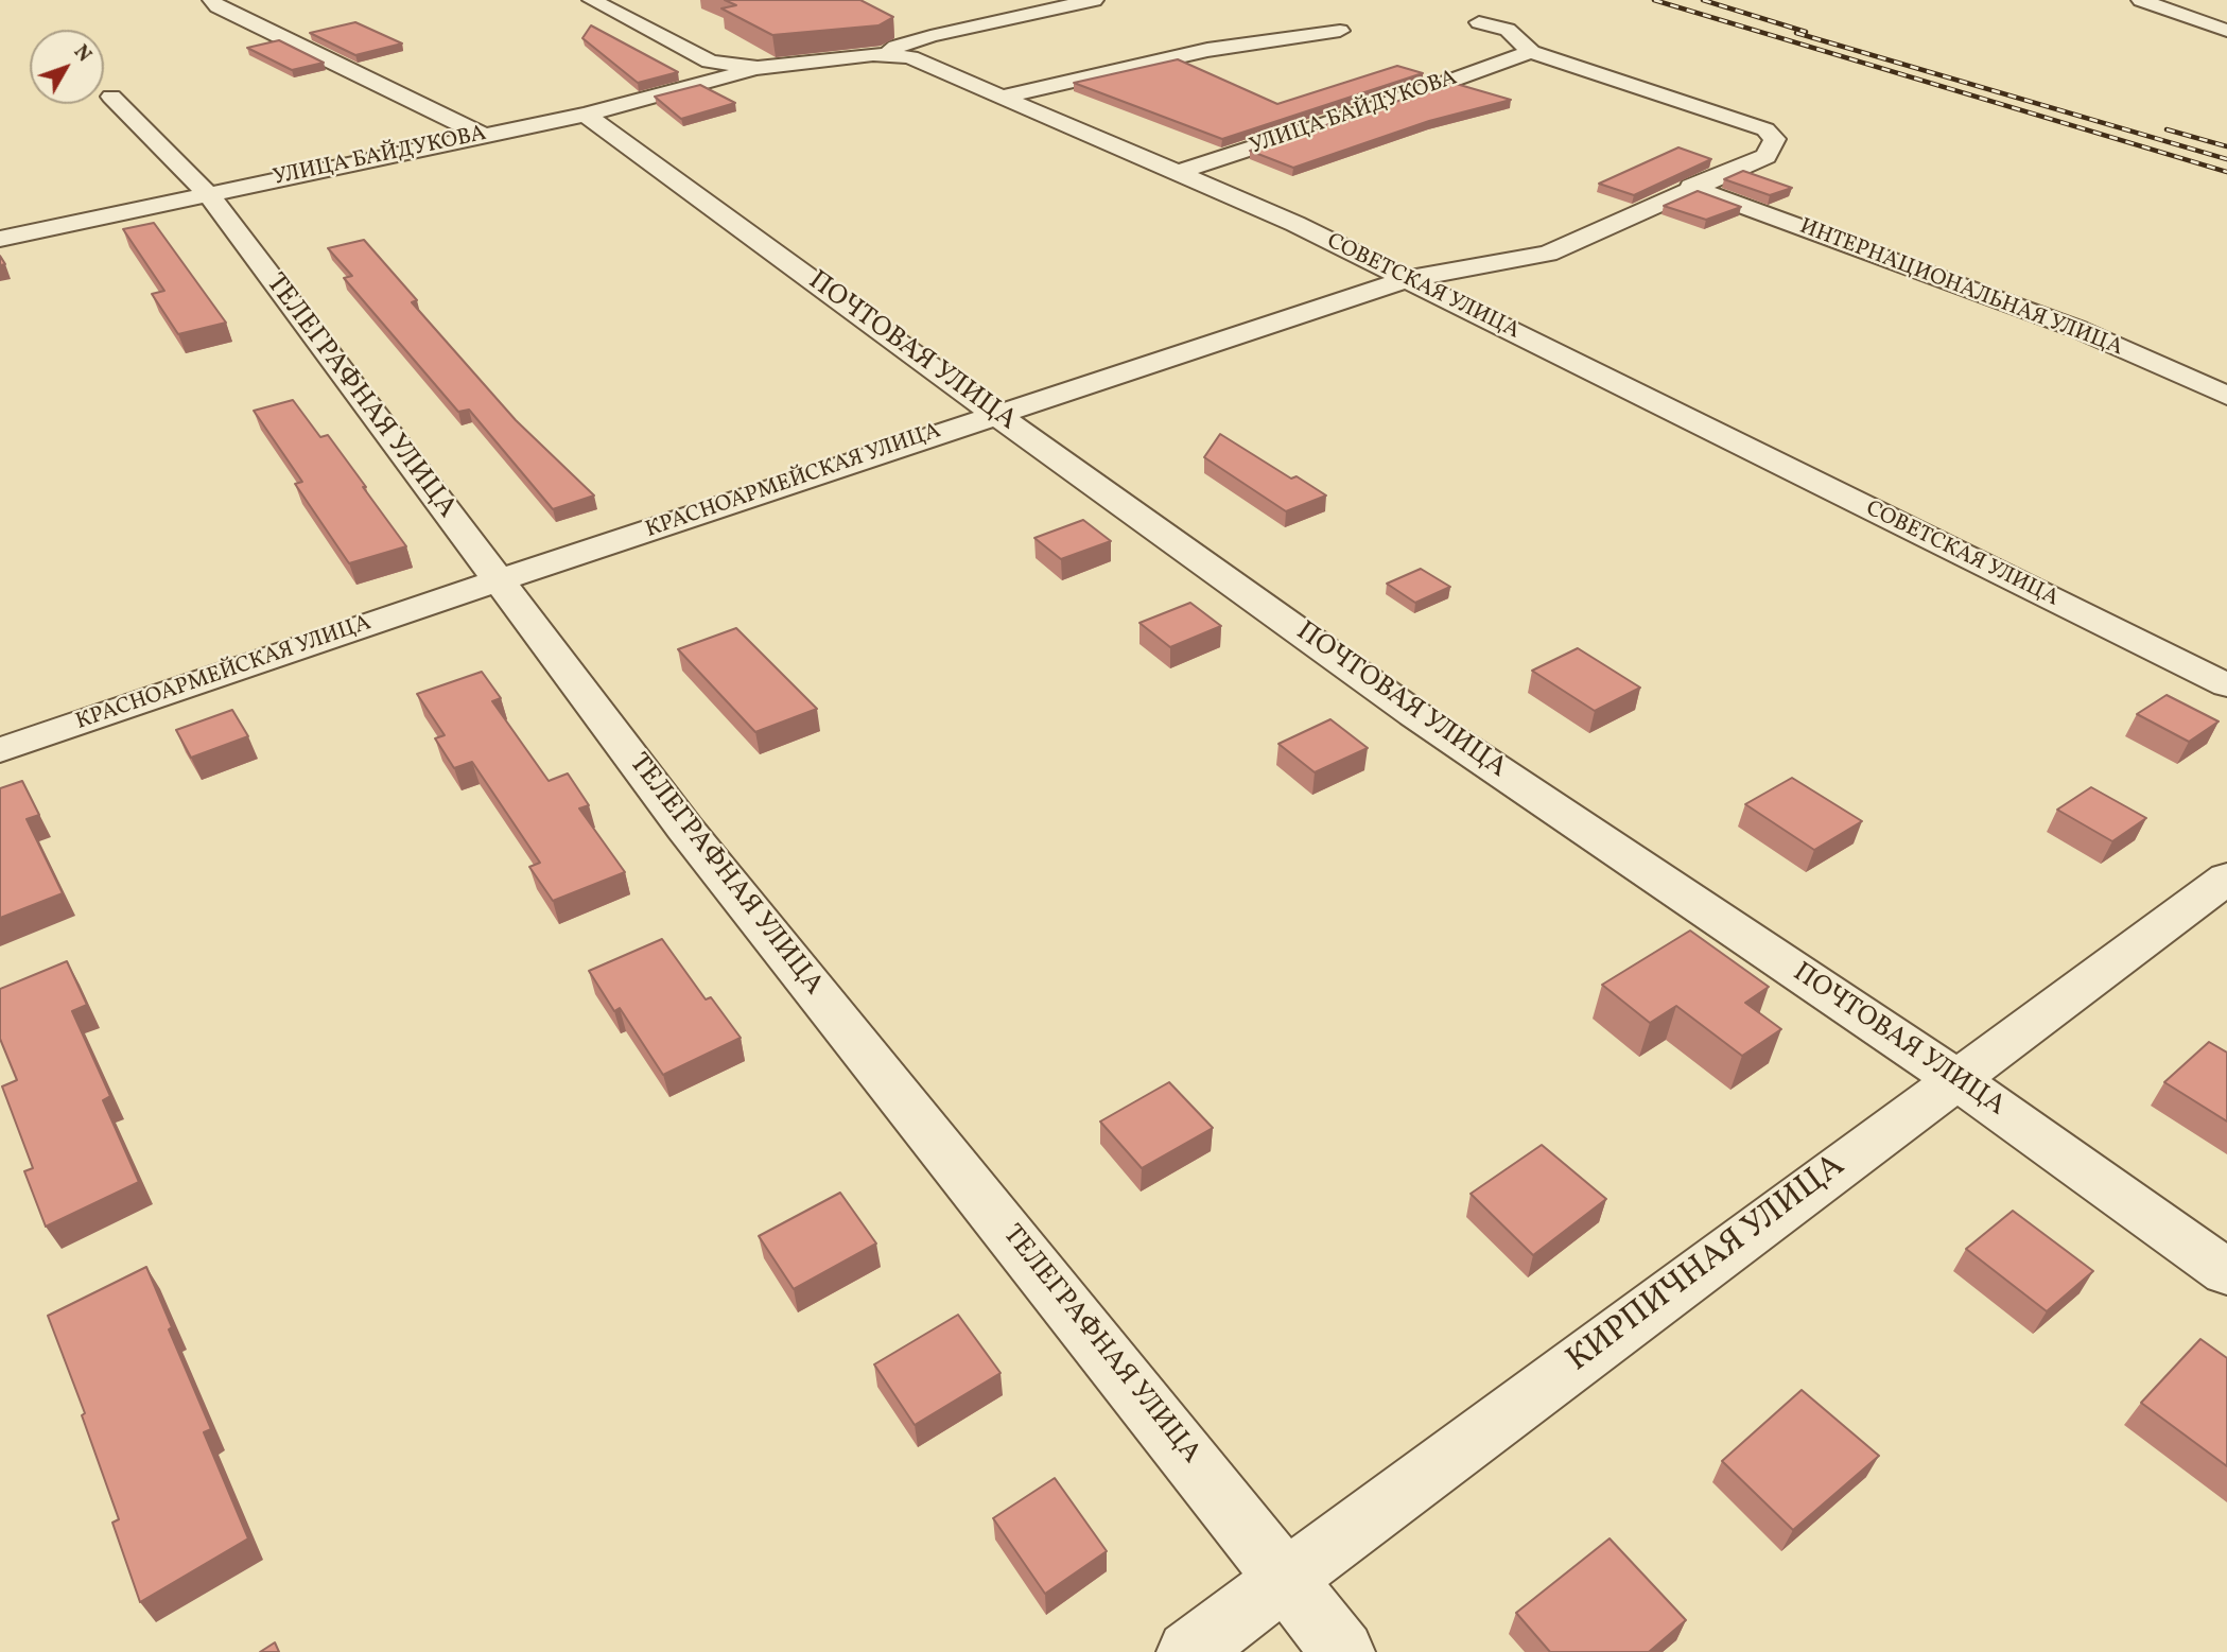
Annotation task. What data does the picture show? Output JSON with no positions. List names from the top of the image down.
{
  "streets": {
    "street": [
      "УЛИЦА БАЙДУКОВА",
      "СОВЕТСКАЯ УЛИЦА",
      "ИНТЕРНАЦИОНАЛЬНАЯ УЛИЦА",
      "ПОЧТОВАЯ УЛИЦА",
      "ТЕЛЕГРАФНАЯ УЛИЦА",
      "КРАСНОАРМЕЙСКАЯ УЛИЦА",
      "КИРПИЧНАЯ УЛИЦА"
    ]
  },
  "crossings": [
    ["УЛИЦА БАЙДУКОВА", "СОВЕТСКАЯ УЛИЦА"],
    ["УЛИЦА БАЙДУКОВА", "ПОЧТОВАЯ УЛИЦА"],
    ["УЛИЦА БАЙДУКОВА", "ТЕЛЕГРАФНАЯ УЛИЦА"],
    ["УЛИЦА БАЙДУКОВА", "КРАСНОАРМЕЙСКАЯ УЛИЦА"],
    ["СОВЕТСКАЯ УЛИЦА", "КРАСНОАРМЕЙСКАЯ УЛИЦА"],
    ["ИНТЕРНАЦИОНАЛЬНАЯ УЛИЦА", "КРАСНОАРМЕЙСКАЯ УЛИЦА"],
    ["ПОЧТОВАЯ УЛИЦА", "КРАСНОАРМЕЙСКАЯ УЛИЦА"],
    ["ПОЧТОВАЯ УЛИЦА", "КИРПИЧНАЯ УЛИЦА"],
    ["ТЕЛЕГРАФНАЯ УЛИЦА", "КРАСНОАРМЕЙСКАЯ УЛИЦА"],
    ["ТЕЛЕГРАФНАЯ УЛИЦА", "КИРПИЧНАЯ УЛИЦА"]
  ],
  "north": "top right"
}
